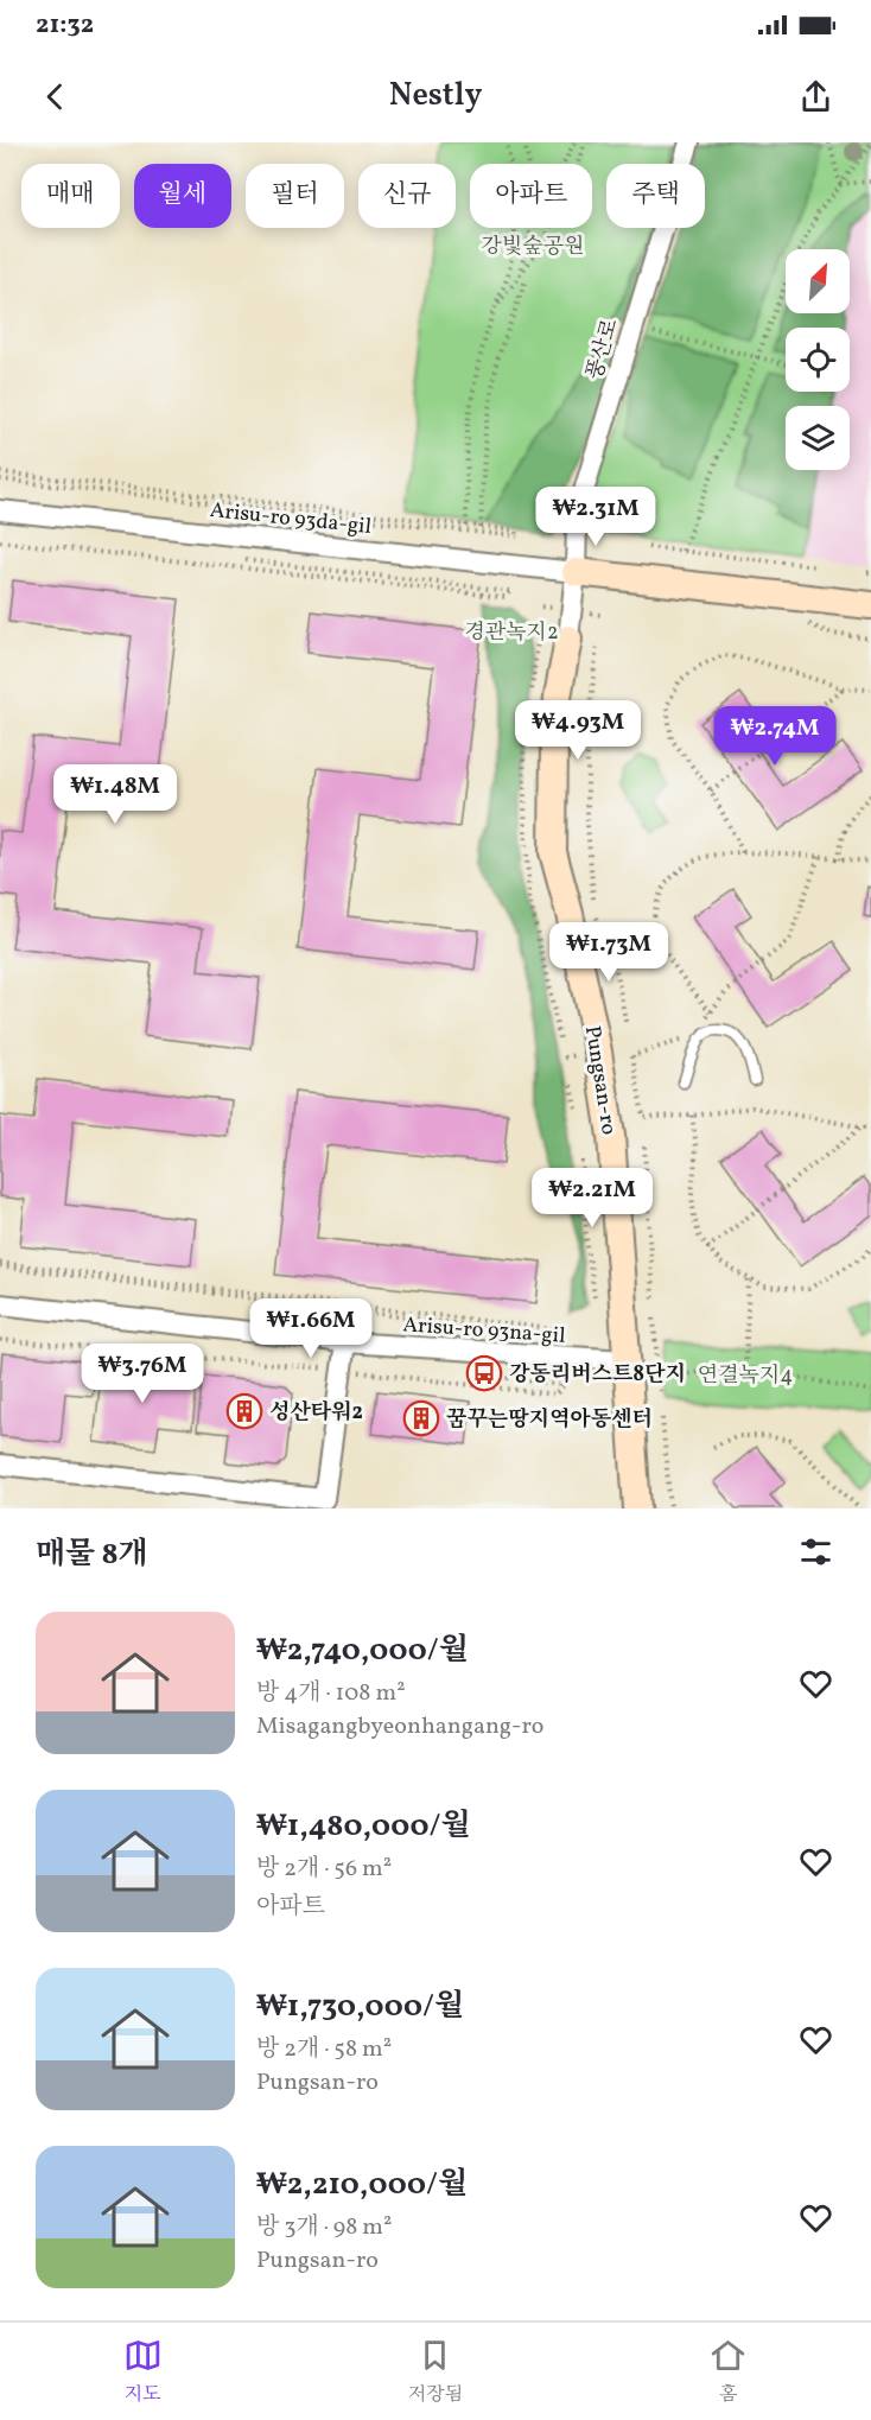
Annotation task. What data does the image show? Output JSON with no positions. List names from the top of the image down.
{
  "streets": {
    "street": [
      "풍산로",
      "Arisu-ro 93da-gil",
      "Pungsan-ro",
      "Arisu-ro 93na-gil"
    ]
  },
  "crossings": [
    ["풍산로", "Arisu-ro 93da-gil"],
    ["풍산로", "Pungsan-ro"],
    ["Arisu-ro 93da-gil", "Pungsan-ro"],
    ["Pungsan-ro", "Arisu-ro 93na-gil"]
  ],
  "parks": ["강빛숲공원", "경관녹지2", "연결녹지4"],
  "places": {
    "bus stop": ["강동리버스트8단지"],
    "building": ["성산타워2", "꿈꾸는땅지역아동센터"]
  },
  "north": "top right",
  "page": {
    "status": "21:32",
    "header": "Nestly",
    "chip": [
      "매매",
      "월세",
      "필터",
      "신규",
      "아파트",
      "주택"
    ],
    "price": [
      "₩2.31M",
      "₩4.93M",
      "₩2.74M",
      "₩1.48M",
      "₩1.73M",
      "₩2.21M",
      "₩1.66M",
      "₩3.76M"
    ],
    "heading": "매물 8개",
    "list": [
      {
        "name": "₩2,740,000/월",
        "note": "방 4개 · 108 m² · Misagangbyeonhangang-ro"
      },
      {
        "name": "₩1,480,000/월",
        "note": "방 2개 · 56 m² · 아파트"
      },
      {
        "name": "₩1,730,000/월",
        "note": "방 2개 · 58 m² · Pungsan-ro"
      },
      {
        "name": "₩2,210,000/월",
        "note": "방 3개 · 98 m² · Pungsan-ro"
      }
    ],
    "tabs": ["지도", "저장됨", "홈"]
  }
}
